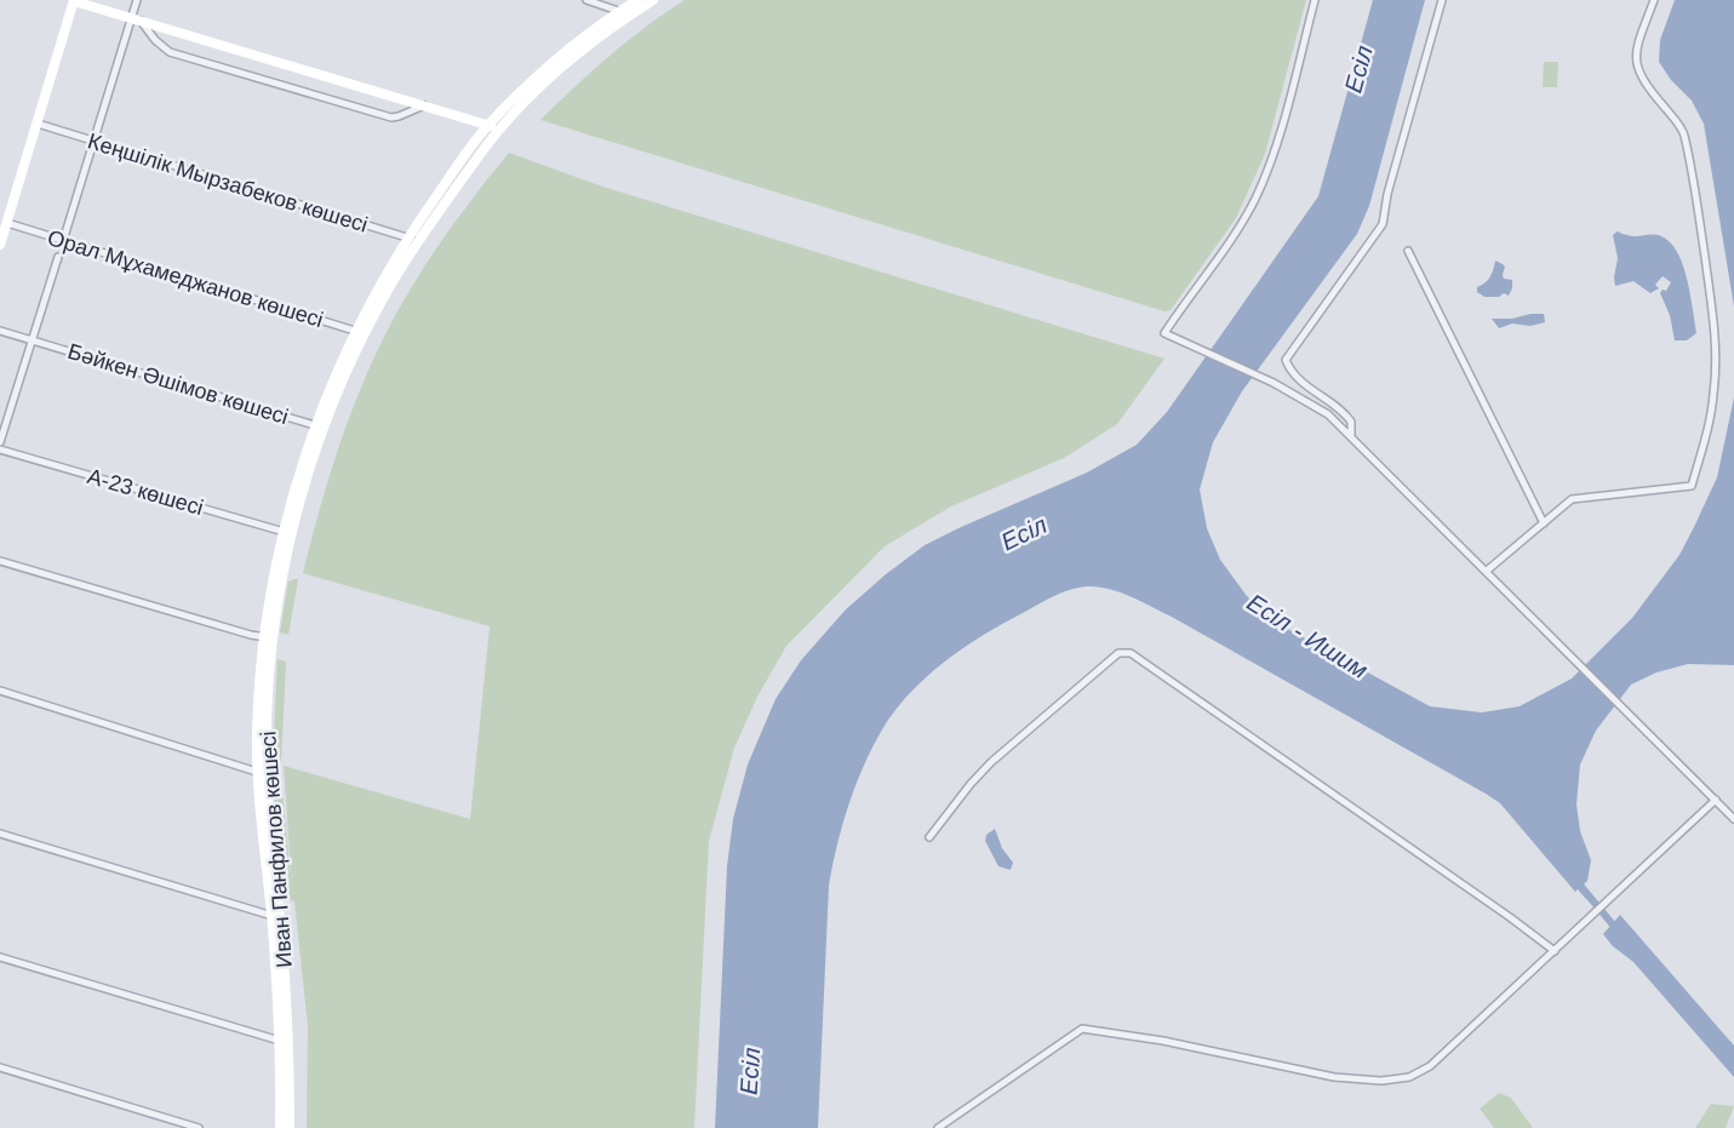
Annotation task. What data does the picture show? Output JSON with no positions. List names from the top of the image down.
{
  "streets": {
    "street": [
      "Кеңшілік Мырзабеков көшесі",
      "Орал Мұхамеджанов көшесі",
      "Бәйкен Әшімов көшесі",
      "А-23 көшесі",
      "Иван Панфилов көшесі"
    ]
  },
  "crossings": [
    ["Кеңшілік Мырзабеков көшесі", "Иван Панфилов көшесі"],
    ["Орал Мұхамеджанов көшесі", "Иван Панфилов көшесі"],
    ["Бәйкен Әшімов көшесі", "Иван Панфилов көшесі"],
    ["А-23 көшесі", "Иван Панфилов көшесі"]
  ],
  "water": ["Есіл", "Есіл - Ишим"]
}
